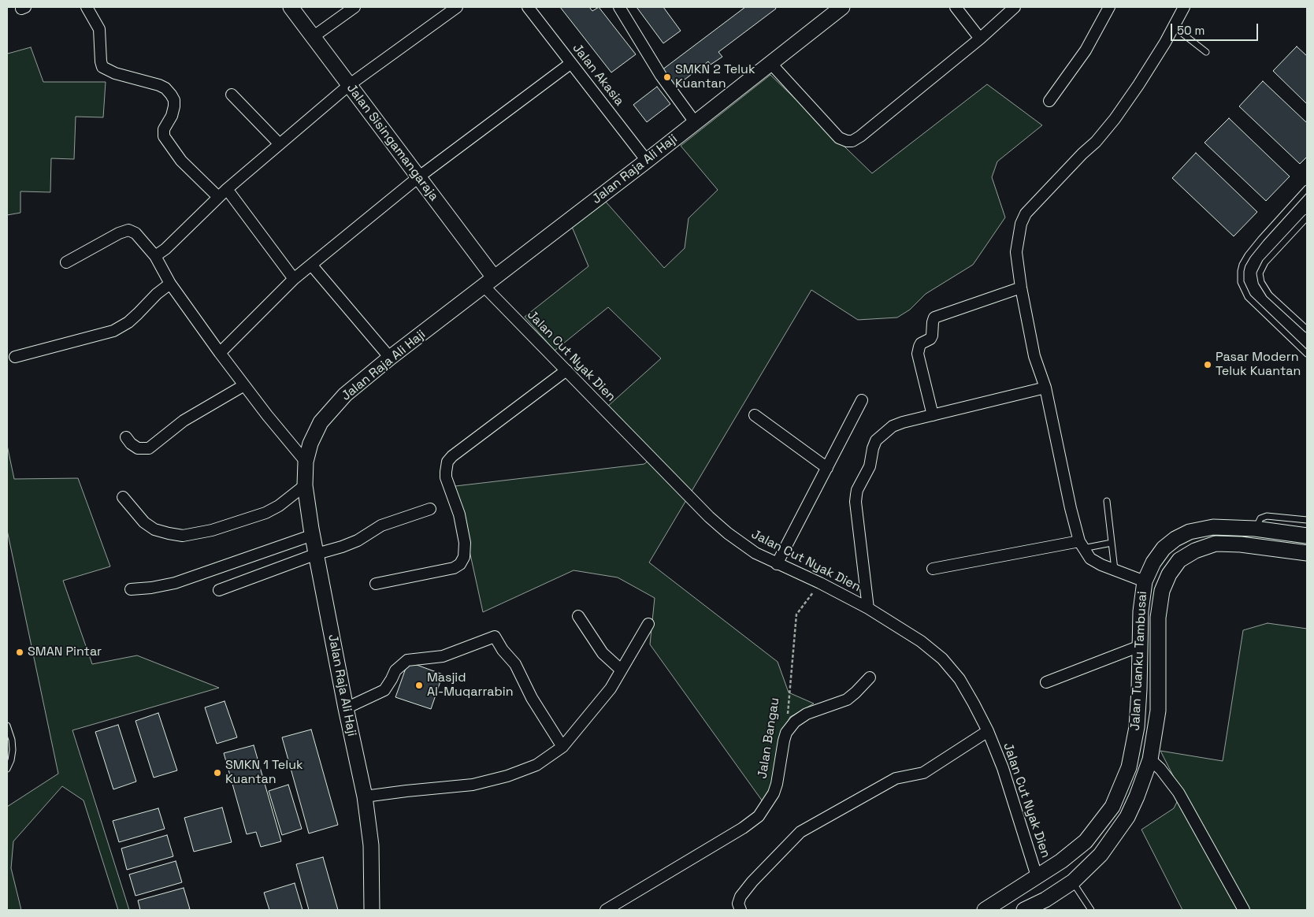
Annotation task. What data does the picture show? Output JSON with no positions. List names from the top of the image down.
{
  "streets": {
    "street": [
      "Jalan Akasia",
      "Jalan Sisingamangaraja",
      "Jalan Raja Ali Haji",
      "Jalan Cut Nyak Dien",
      "Jalan Tuanku Tambusai",
      "Jalan Bangau"
    ]
  },
  "crossings": [
    ["Jalan Akasia", "Jalan Raja Ali Haji"],
    ["Jalan Sisingamangaraja", "Jalan Raja Ali Haji"],
    ["Jalan Sisingamangaraja", "Jalan Cut Nyak Dien"],
    ["Jalan Raja Ali Haji", "Jalan Cut Nyak Dien"],
    ["Jalan Cut Nyak Dien", "Jalan Tuanku Tambusai"],
    ["Jalan Cut Nyak Dien", "Jalan Bangau"]
  ],
  "places": [
    "SMKN 2 Teluk Kuantan",
    "Pasar Modern Teluk Kuantan",
    "SMAN Pintar",
    "Masjid Al-Muqarrabin",
    "SMKN 1 Teluk Kuantan"
  ],
  "scale_bar": "50 m"
}
